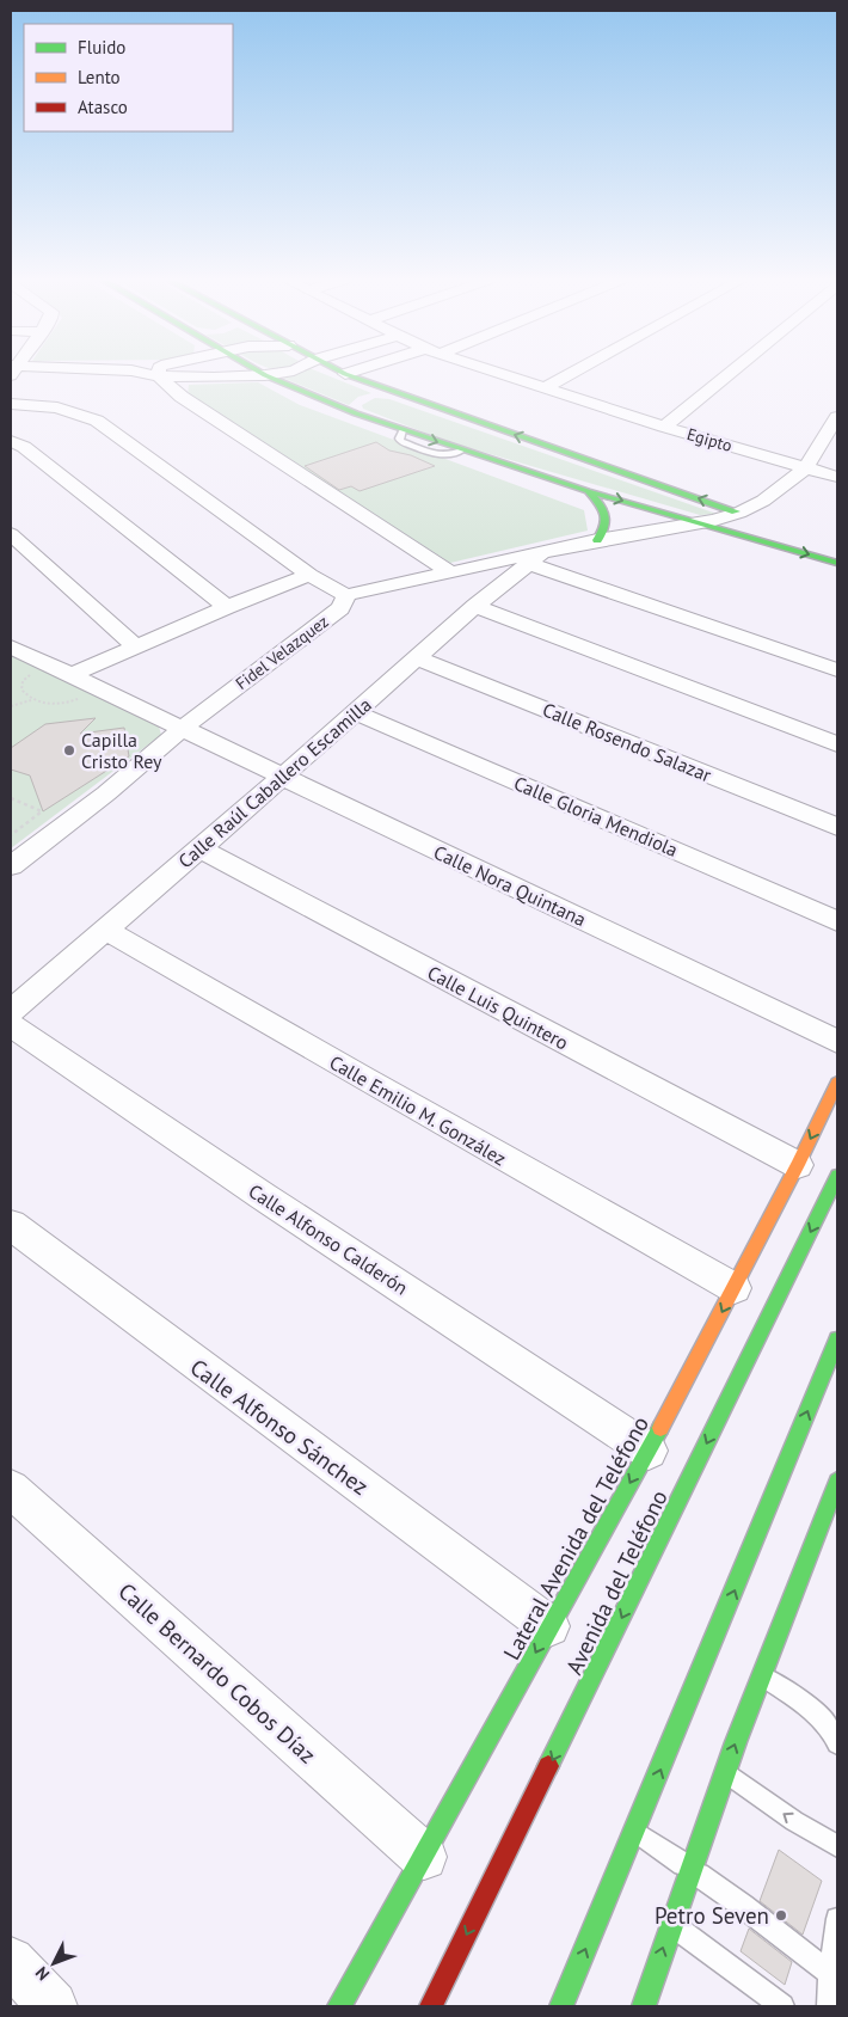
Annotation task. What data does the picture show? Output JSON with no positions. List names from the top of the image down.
{
  "streets": {
    "main road": ["Lateral Avenida del Teléfono", "Avenida del Teléfono"],
    "street": [
      "Egipto",
      "Fidel Velazquez",
      "Calle Rosendo Salazar",
      "Calle Raúl Caballero Escamilla",
      "Calle Gloria Mendiola",
      "Calle Nora Quintana",
      "Calle Luis Quintero",
      "Calle Emilio M. González",
      "Calle Alfonso Calderón",
      "Calle Alfonso Sánchez",
      "Calle Bernardo Cobos Díaz"
    ]
  },
  "crossings": [
    ["Fidel Velazquez", "Calle Nora Quintana"],
    ["Calle Rosendo Salazar", "Calle Raúl Caballero Escamilla"],
    ["Calle Raúl Caballero Escamilla", "Calle Gloria Mendiola"],
    ["Calle Raúl Caballero Escamilla", "Calle Nora Quintana"],
    ["Calle Raúl Caballero Escamilla", "Calle Luis Quintero"],
    ["Calle Raúl Caballero Escamilla", "Calle Emilio M. González"],
    ["Calle Luis Quintero", "Lateral Avenida del Teléfono"],
    ["Calle Emilio M. González", "Lateral Avenida del Teléfono"],
    ["Calle Alfonso Calderón", "Lateral Avenida del Teléfono"],
    ["Calle Alfonso Sánchez", "Lateral Avenida del Teléfono"],
    ["Lateral Avenida del Teléfono", "Calle Bernardo Cobos Díaz"]
  ],
  "one_way": ["Lateral Avenida del Teléfono"],
  "places": ["Capilla Cristo Rey", "Petro Seven"],
  "legend": ["Fluido", "Lento", "Atasco"],
  "north": "bottom left"
}
